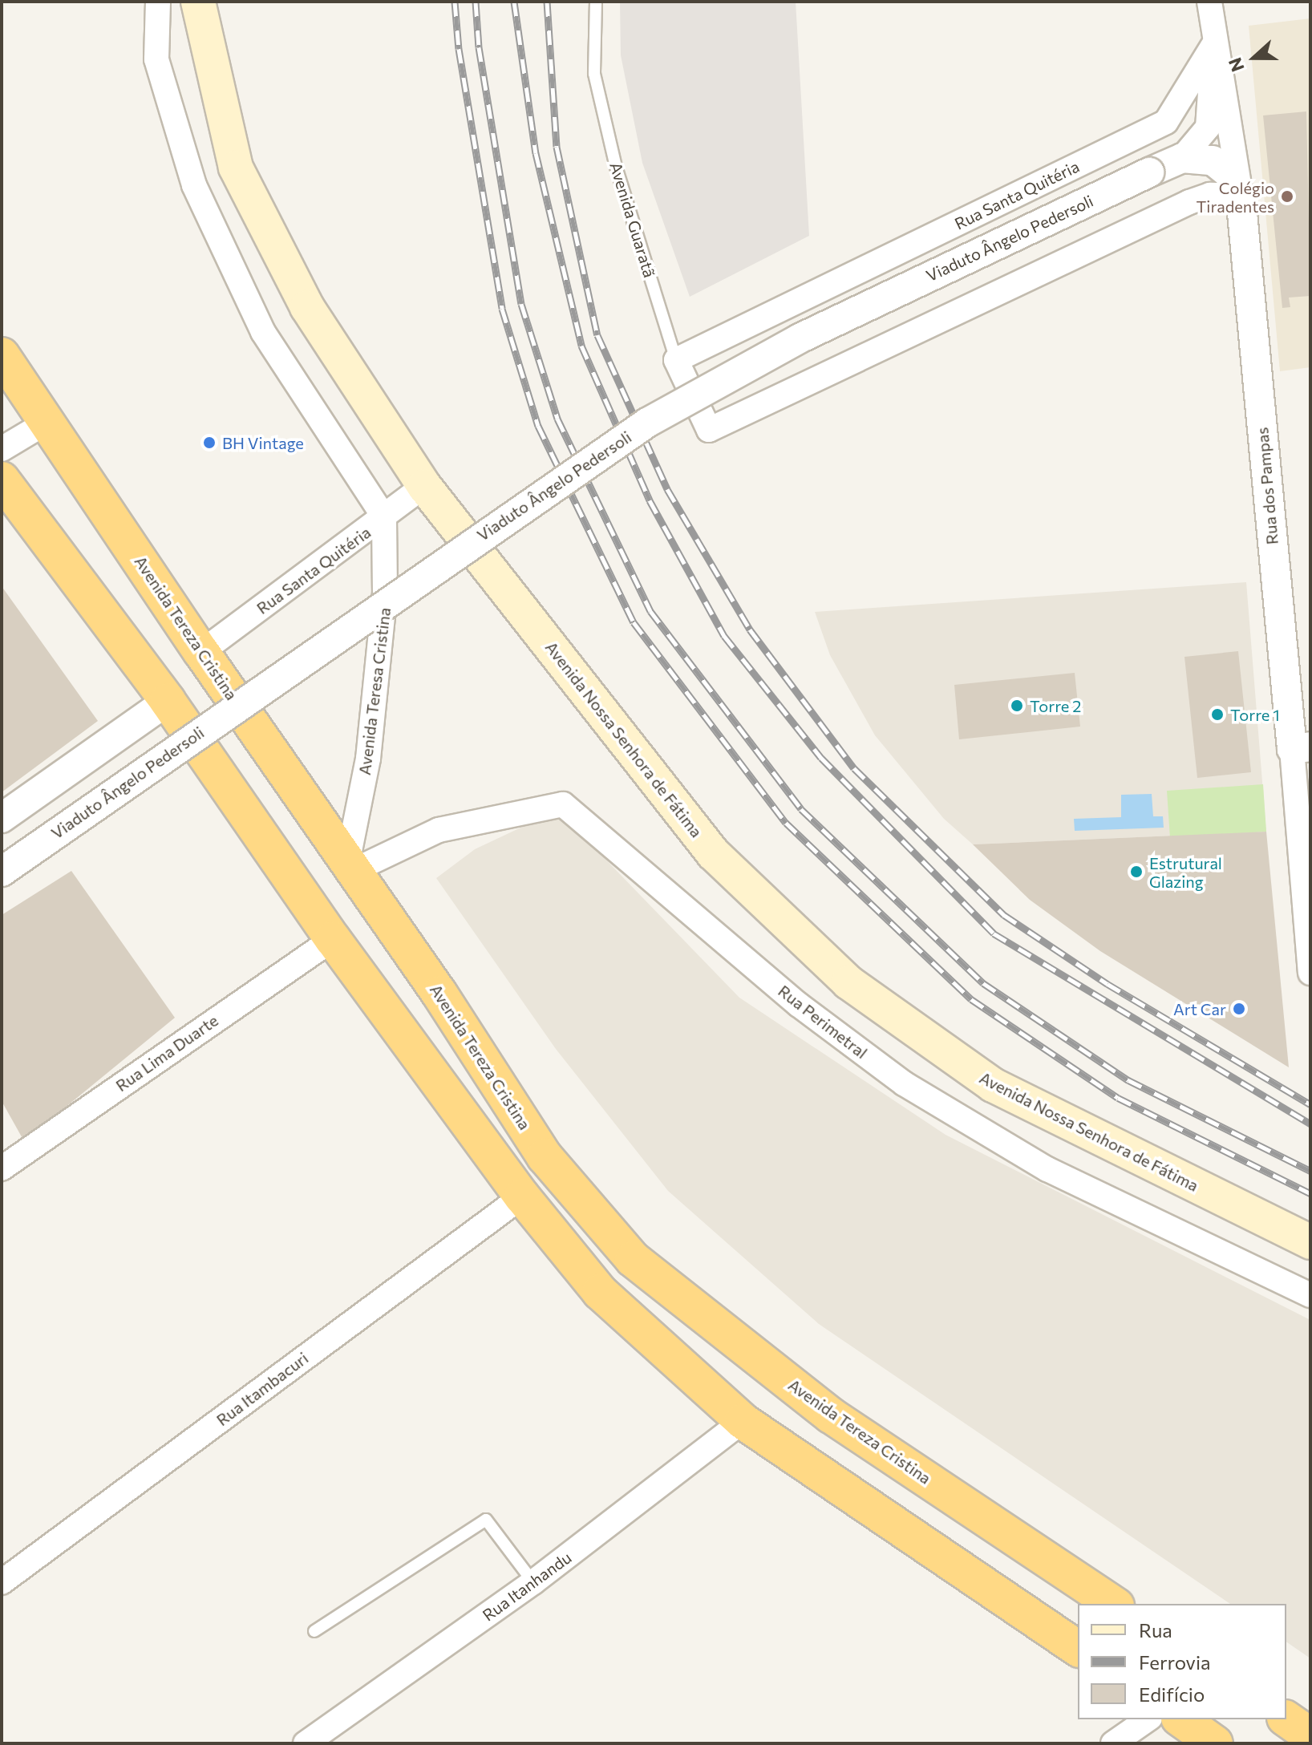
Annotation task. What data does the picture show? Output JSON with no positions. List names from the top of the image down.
{
  "streets": {
    "highway": ["Avenida Tereza Cristina"],
    "main road": ["Avenida Nossa Senhora de Fátima"],
    "street": [
      "Rua Santa Quitéria",
      "Avenida Guaratã",
      "Viaduto Ângelo Pedersoli",
      "Rua dos Pampas",
      "Avenida Teresa Cristina",
      "Rua Perimetral",
      "Rua Lima Duarte",
      "Rua Itambacuri",
      "Rua Itanhandu"
    ]
  },
  "crossings": [
    ["Rua Santa Quitéria", "Avenida Guaratã"],
    ["Rua Santa Quitéria", "Rua dos Pampas"],
    ["Rua Santa Quitéria", "Avenida Tereza Cristina"],
    ["Rua Santa Quitéria", "Avenida Teresa Cristina"],
    ["Rua Santa Quitéria", "Avenida Nossa Senhora de Fátima"],
    ["Avenida Guaratã", "Rua dos Pampas"],
    ["Avenida Tereza Cristina", "Avenida Teresa Cristina"],
    ["Avenida Tereza Cristina", "Rua Perimetral"],
    ["Avenida Teresa Cristina", "Rua Perimetral"]
  ],
  "places": [
    "Colégio Tiradentes",
    "BH Vintage",
    "Torre 2",
    "Torre 1",
    "Estrutural Glazing",
    "Art Car"
  ],
  "legend": ["Rua", "Ferrovia", "Edifício"],
  "north": "left"
}
